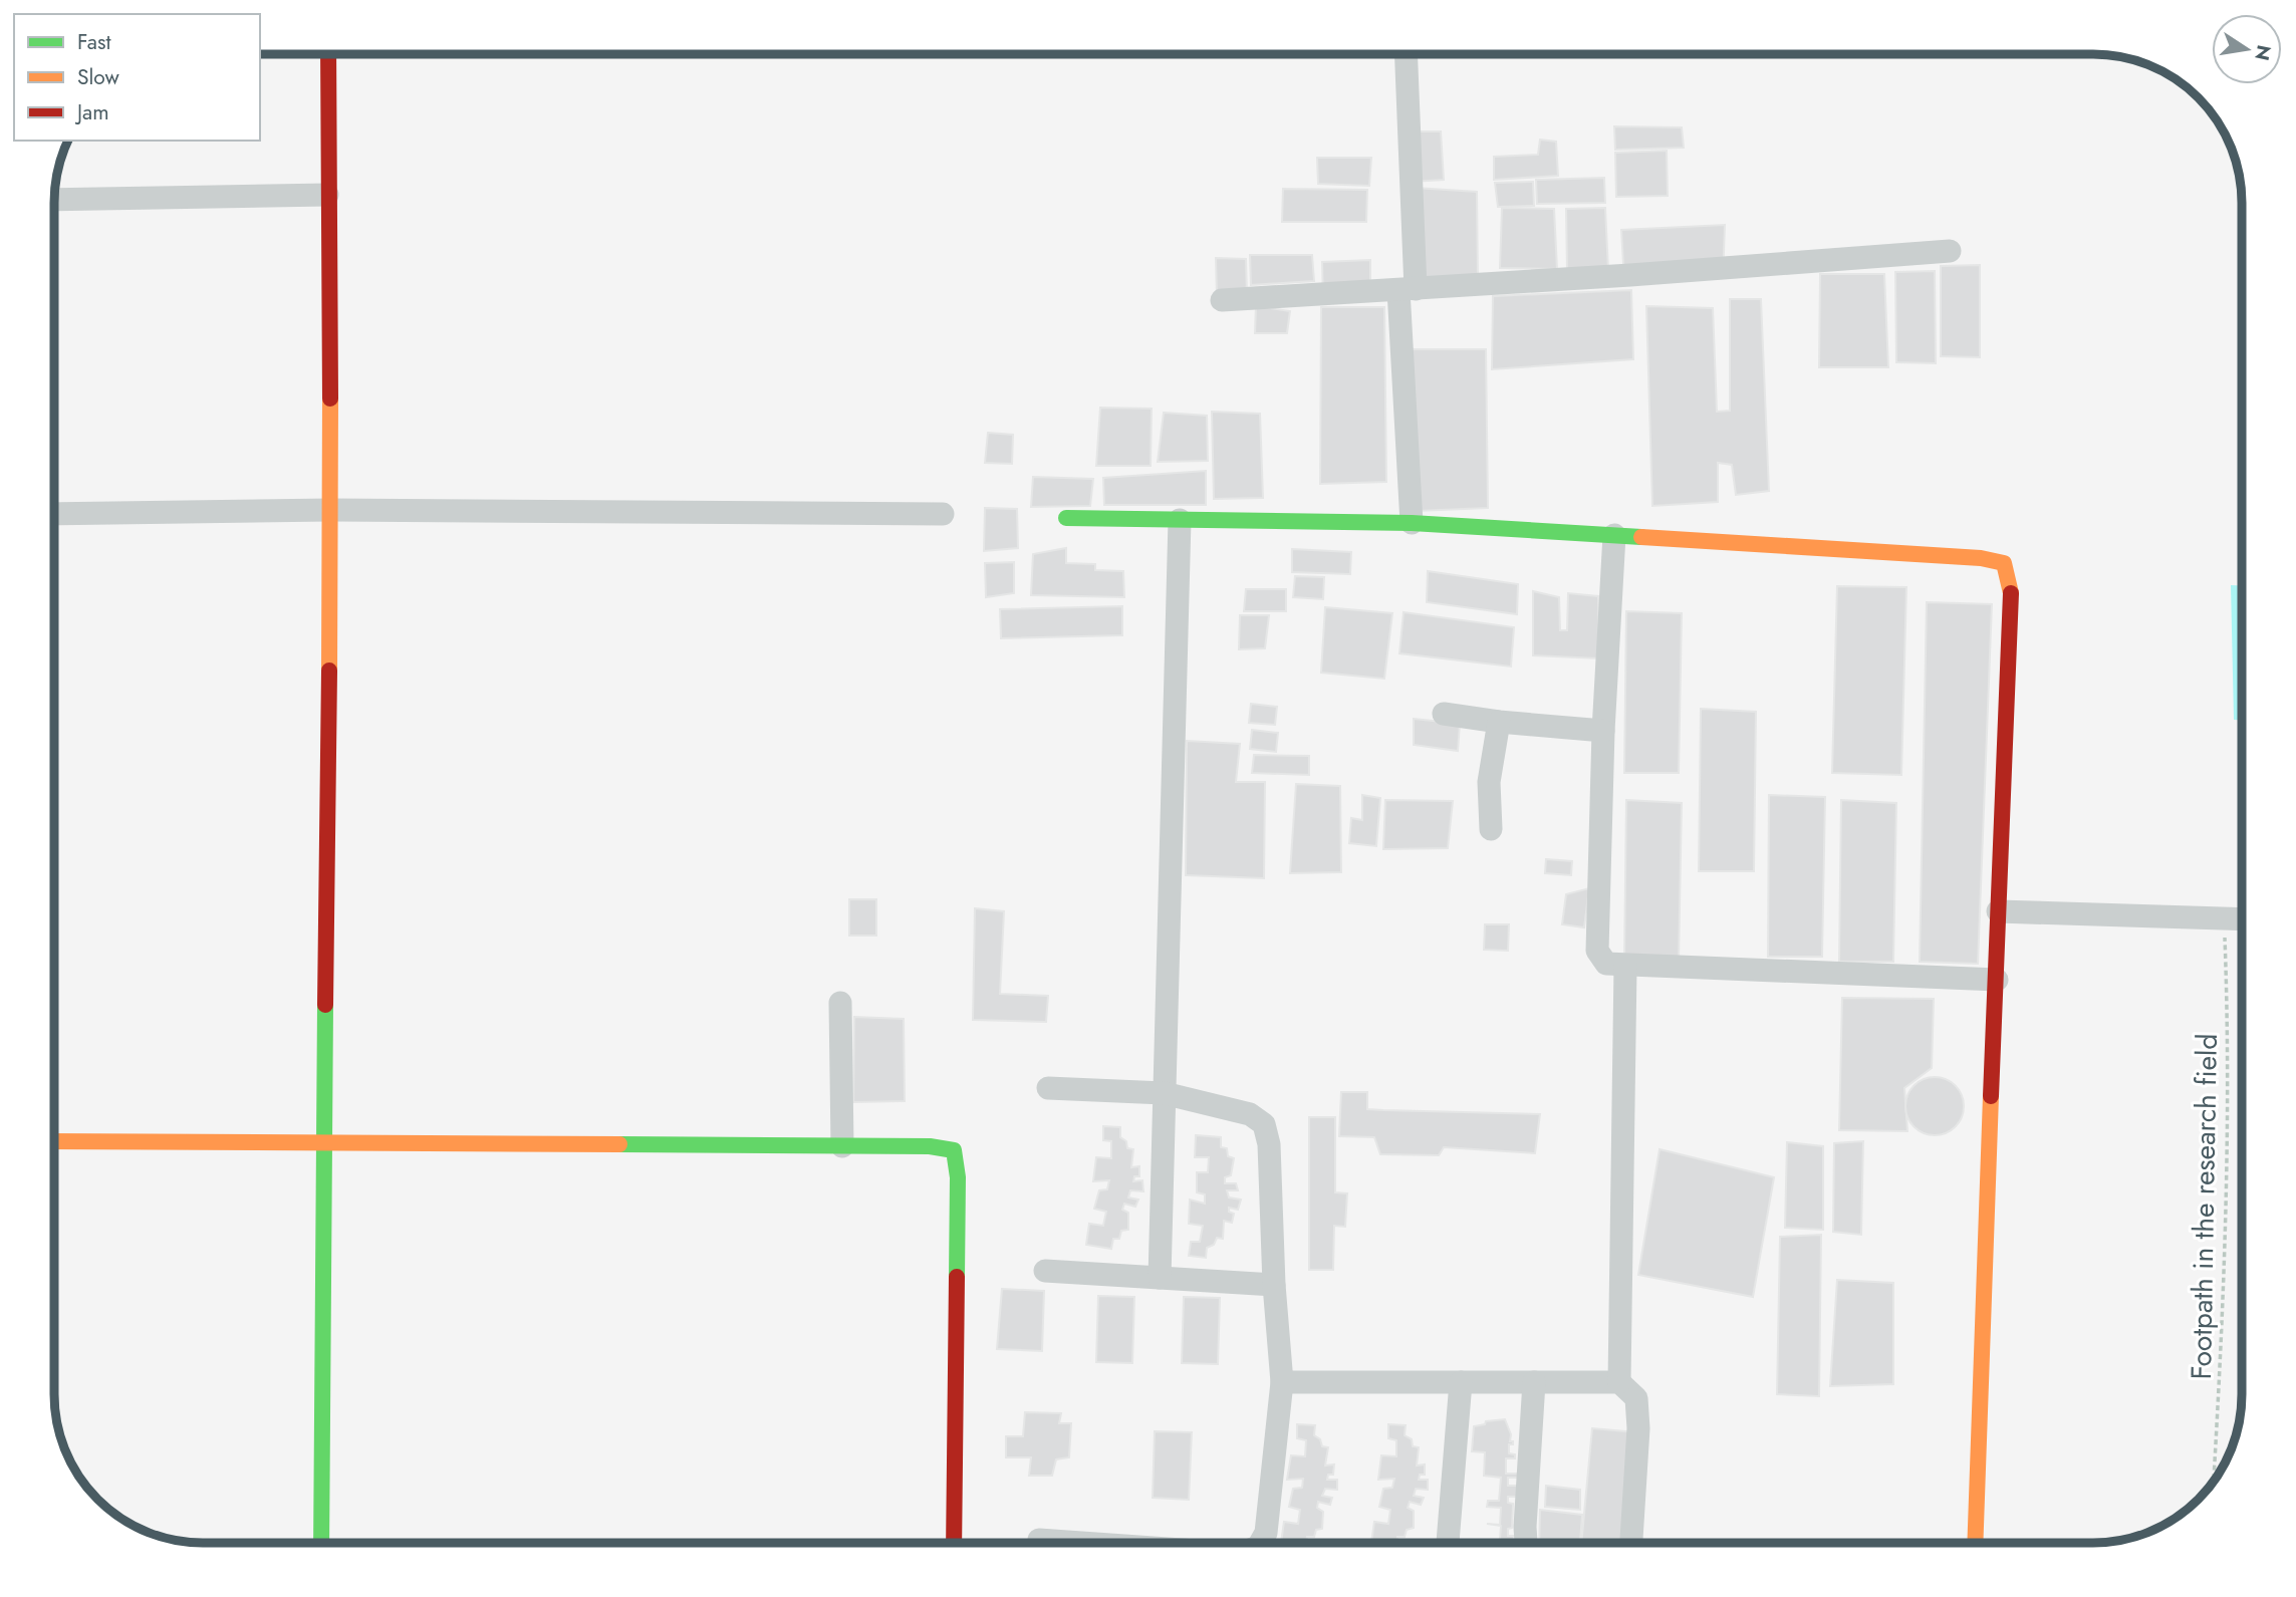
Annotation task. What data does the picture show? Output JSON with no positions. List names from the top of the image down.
{
  "streets": {
    "path": ["Footpath in the research field"]
  },
  "legend": ["Fast", "Slow", "Jam"],
  "north": "right"
}
